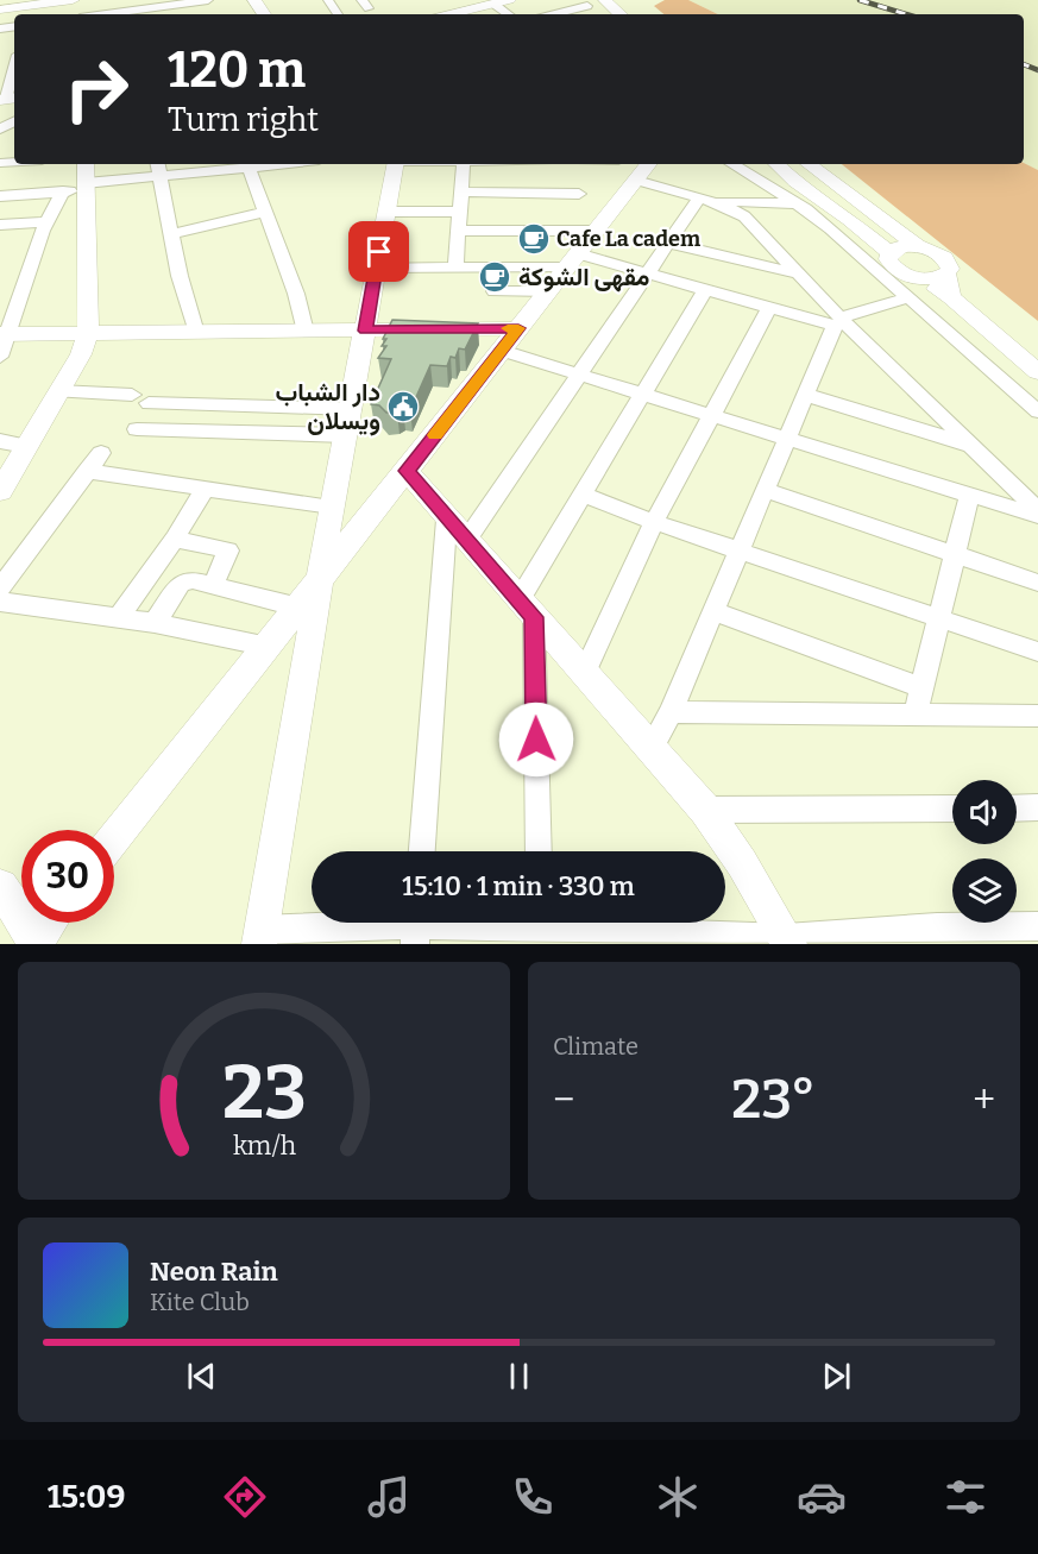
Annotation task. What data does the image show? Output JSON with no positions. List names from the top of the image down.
{
  "places": {
    "cafe": ["Cafe La cadem", "مقهى الشوكة"],
    "public building": ["دار الشباب ويسلان"]
  },
  "page": {
    "turn": ["120 m", "Turn right"],
    "limit": "30",
    "trip": "15:10 · 1 min · 330 m",
    "tile": "Climate",
    "heat": ["−", "23°", "+"],
    "song": ["Neon Rain", "Kite Club"],
    "tabs": "15:09",
    "gauge": ["23", "km/h"]
  }
}
